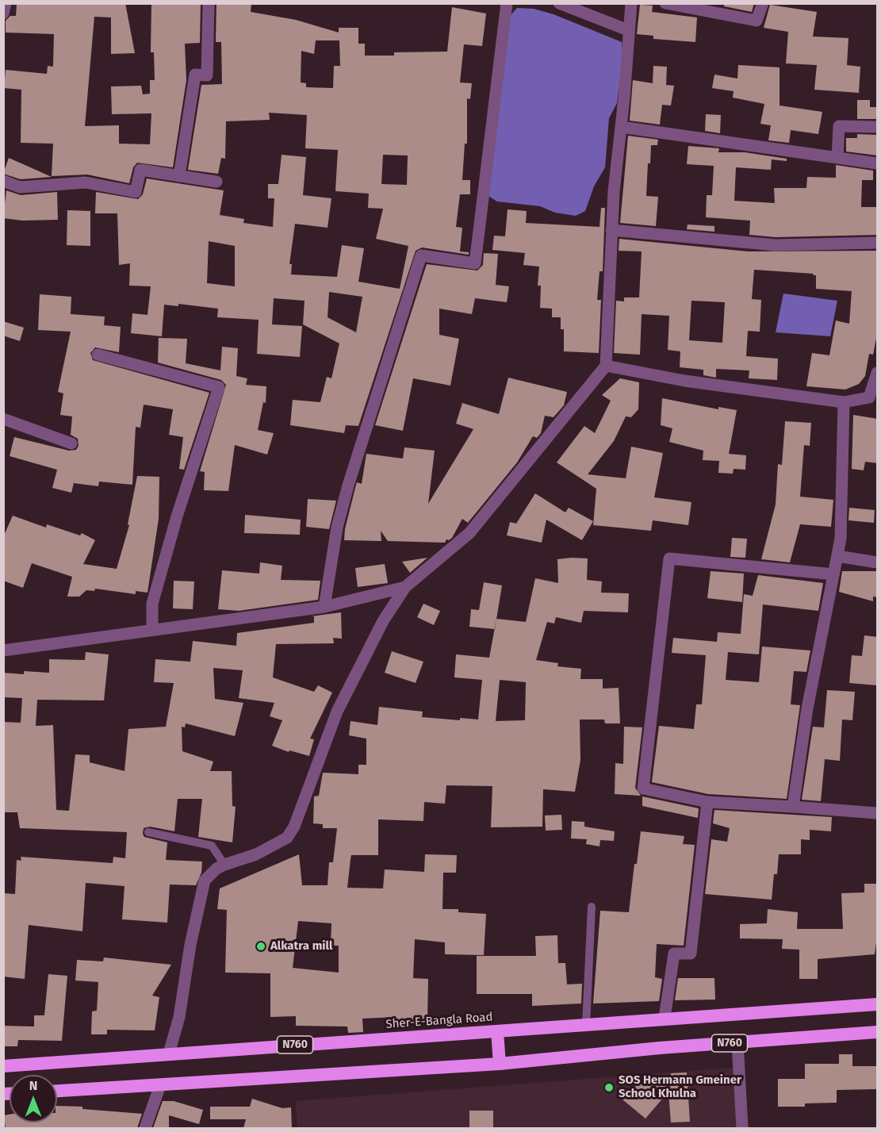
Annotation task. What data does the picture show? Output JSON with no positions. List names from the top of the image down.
{
  "streets": {
    "highway": ["Sher-E-Bangla Road", "N760"]
  },
  "places": ["Alkatra mill", "SOS Hermann Gmeiner School Khulna"],
  "north": "top"
}
